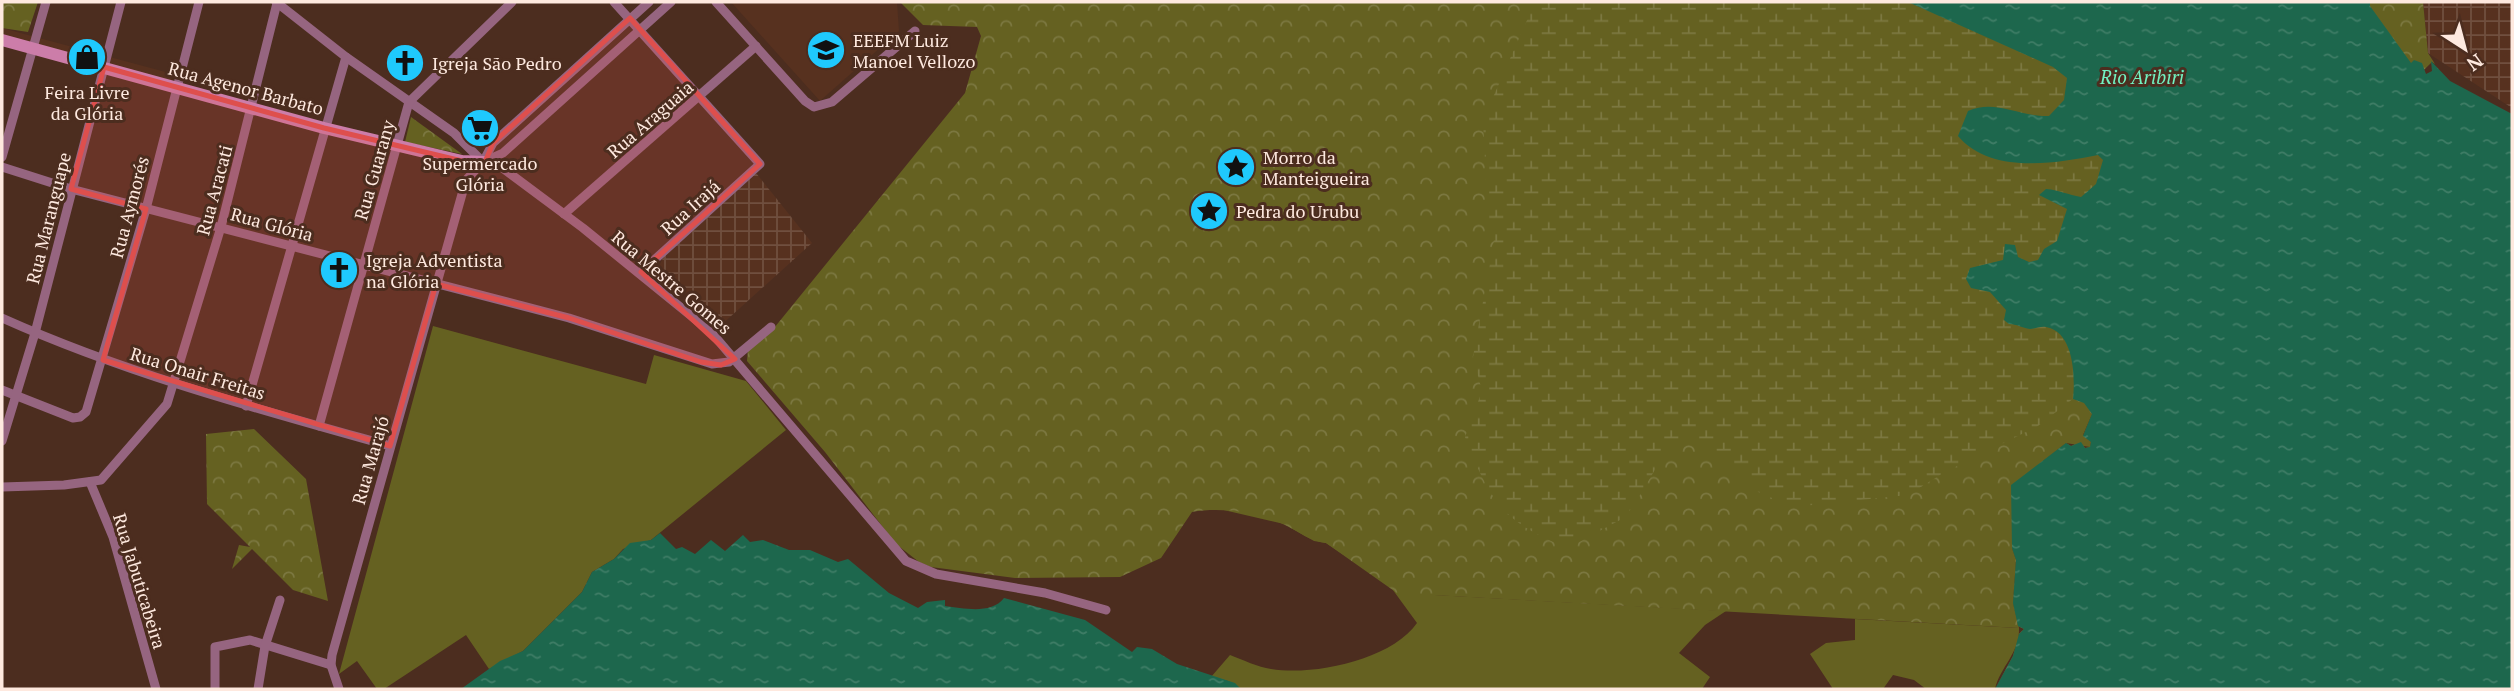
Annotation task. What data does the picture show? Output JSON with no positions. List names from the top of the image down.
{
  "streets": {
    "street": [
      "Rua Agenor Barbato",
      "Rua Araguaia",
      "Rua Guarany",
      "Rua Aracati",
      "Rua Aymorés",
      "Rua Irajá",
      "Rua Maranguape",
      "Rua Glória",
      "Rua Mestre Gomes",
      "Rua Onair Freitas",
      "Rua Marajó",
      "Rua Jabuticabeira"
    ]
  },
  "crossings": [
    ["Rua Agenor Barbato", "Rua Guarany"],
    ["Rua Agenor Barbato", "Rua Aracati"],
    ["Rua Agenor Barbato", "Rua Aymorés"],
    ["Rua Agenor Barbato", "Rua Maranguape"],
    ["Rua Agenor Barbato", "Rua Mestre Gomes"],
    ["Rua Agenor Barbato", "Rua Marajó"],
    ["Rua Araguaia", "Rua Irajá"],
    ["Rua Araguaia", "Rua Mestre Gomes"],
    ["Rua Guarany", "Rua Glória"],
    ["Rua Guarany", "Rua Mestre Gomes"],
    ["Rua Guarany", "Rua Onair Freitas"],
    ["Rua Aracati", "Rua Glória"],
    ["Rua Aracati", "Rua Mestre Gomes"],
    ["Rua Aracati", "Rua Onair Freitas"],
    ["Rua Aracati", "Rua Jabuticabeira"],
    ["Rua Aymorés", "Rua Maranguape"],
    ["Rua Aymorés", "Rua Glória"],
    ["Rua Aymorés", "Rua Onair Freitas"],
    ["Rua Irajá", "Rua Mestre Gomes"],
    ["Rua Maranguape", "Rua Glória"],
    ["Rua Maranguape", "Rua Onair Freitas"],
    ["Rua Glória", "Rua Mestre Gomes"],
    ["Rua Glória", "Rua Marajó"],
    ["Rua Mestre Gomes", "Rua Marajó"],
    ["Rua Onair Freitas", "Rua Marajó"]
  ],
  "water": ["Rio Aribiri"],
  "places": {
    "school or university": ["EEEFM Luiz Manoel Vellozo"],
    "shop": ["Feira Livre da Glória"],
    "church": ["Igreja São Pedro", "Igreja Adventista na Glória"],
    "supermarket": ["Supermercado Glória"],
    "place": ["Morro da Manteigueira", "Pedra do Urubu"]
  },
  "north": "bottom right"
}
